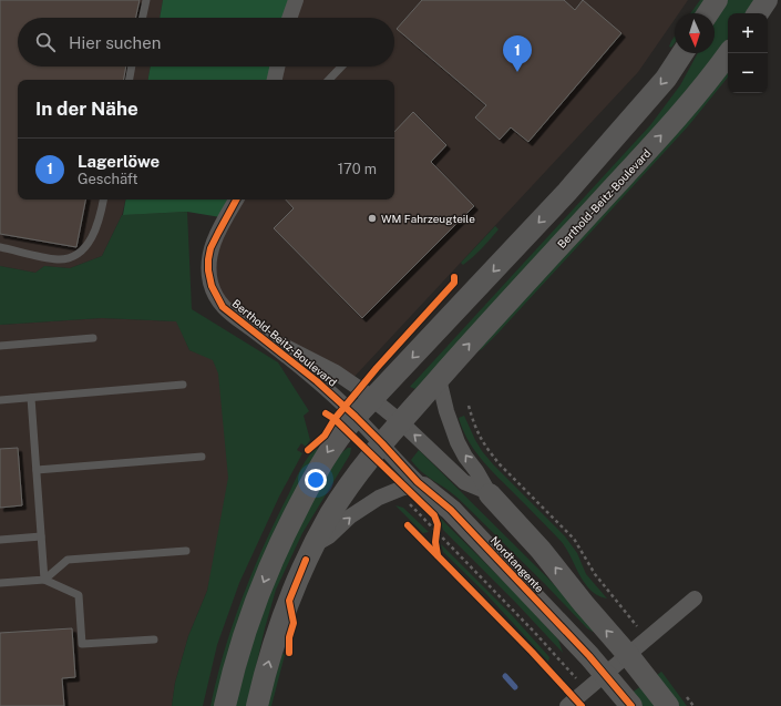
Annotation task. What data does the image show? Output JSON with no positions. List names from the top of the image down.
{
  "streets": {
    "main road": ["Berthold-Beitz-Boulevard", "Nordtangente"]
  },
  "crossings": [
    ["Berthold-Beitz-Boulevard", "Nordtangente"]
  ],
  "one_way": ["Berthold-Beitz-Boulevard"],
  "places": ["WM Fahrzeugteile"],
  "north": "bottom",
  "page": {
    "map_buttons": ["+", "−"],
    "search": "Hier suchen",
    "pins": "1",
    "heading": "In der Nähe",
    "list": [
      {
        "mark": "1",
        "name": "Lagerlöwe",
        "note": "Geschäft",
        "value": "170 m"
      }
    ]
  }
}
